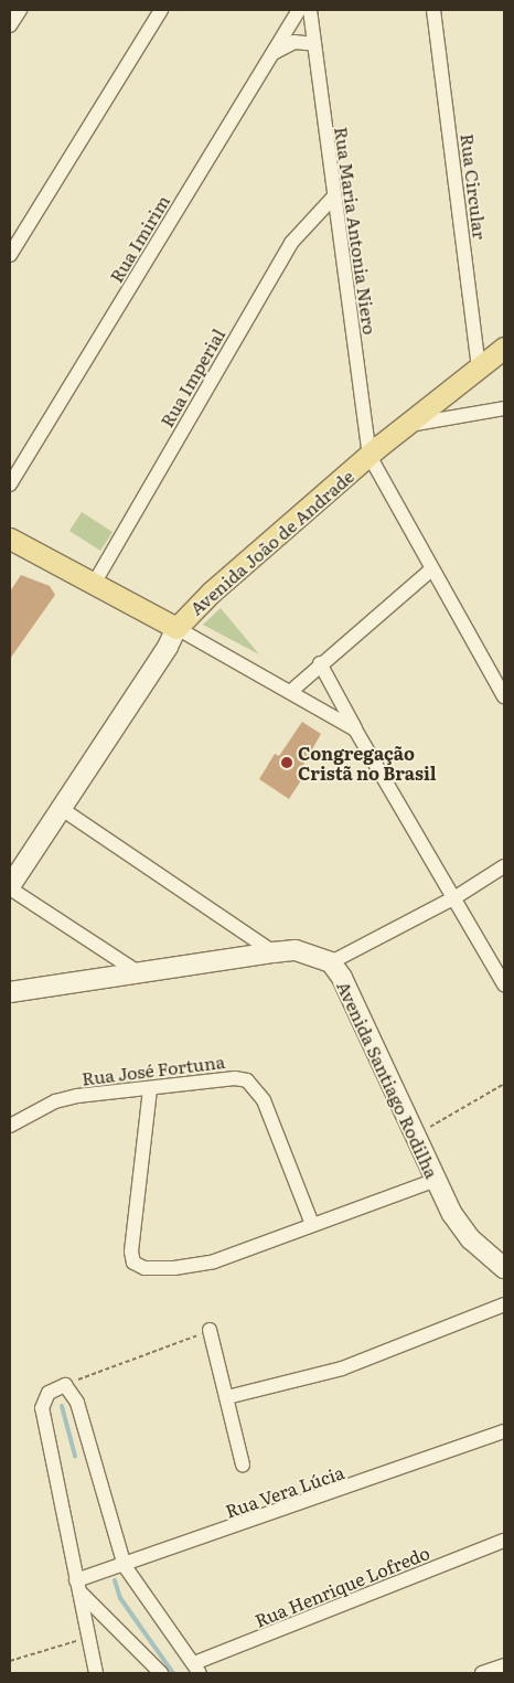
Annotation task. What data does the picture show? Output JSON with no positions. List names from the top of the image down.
{
  "streets": {
    "main road": ["Avenida João de Andrade", "Avenida Santiago Rodilha"],
    "street": [
      "Rua Circular",
      "Rua Maria Antonia Niero",
      "Rua Imirim",
      "Rua Imperial",
      "Rua José Fortuna",
      "Rua Vera Lúcia",
      "Rua Henrique Lofredo"
    ]
  },
  "crossings": [
    ["Rua Circular", "Avenida João de Andrade"],
    ["Rua Maria Antonia Niero", "Rua Imperial"],
    ["Rua Maria Antonia Niero", "Avenida João de Andrade"]
  ],
  "places": ["Congregação Cristã no Brasil"]
}
